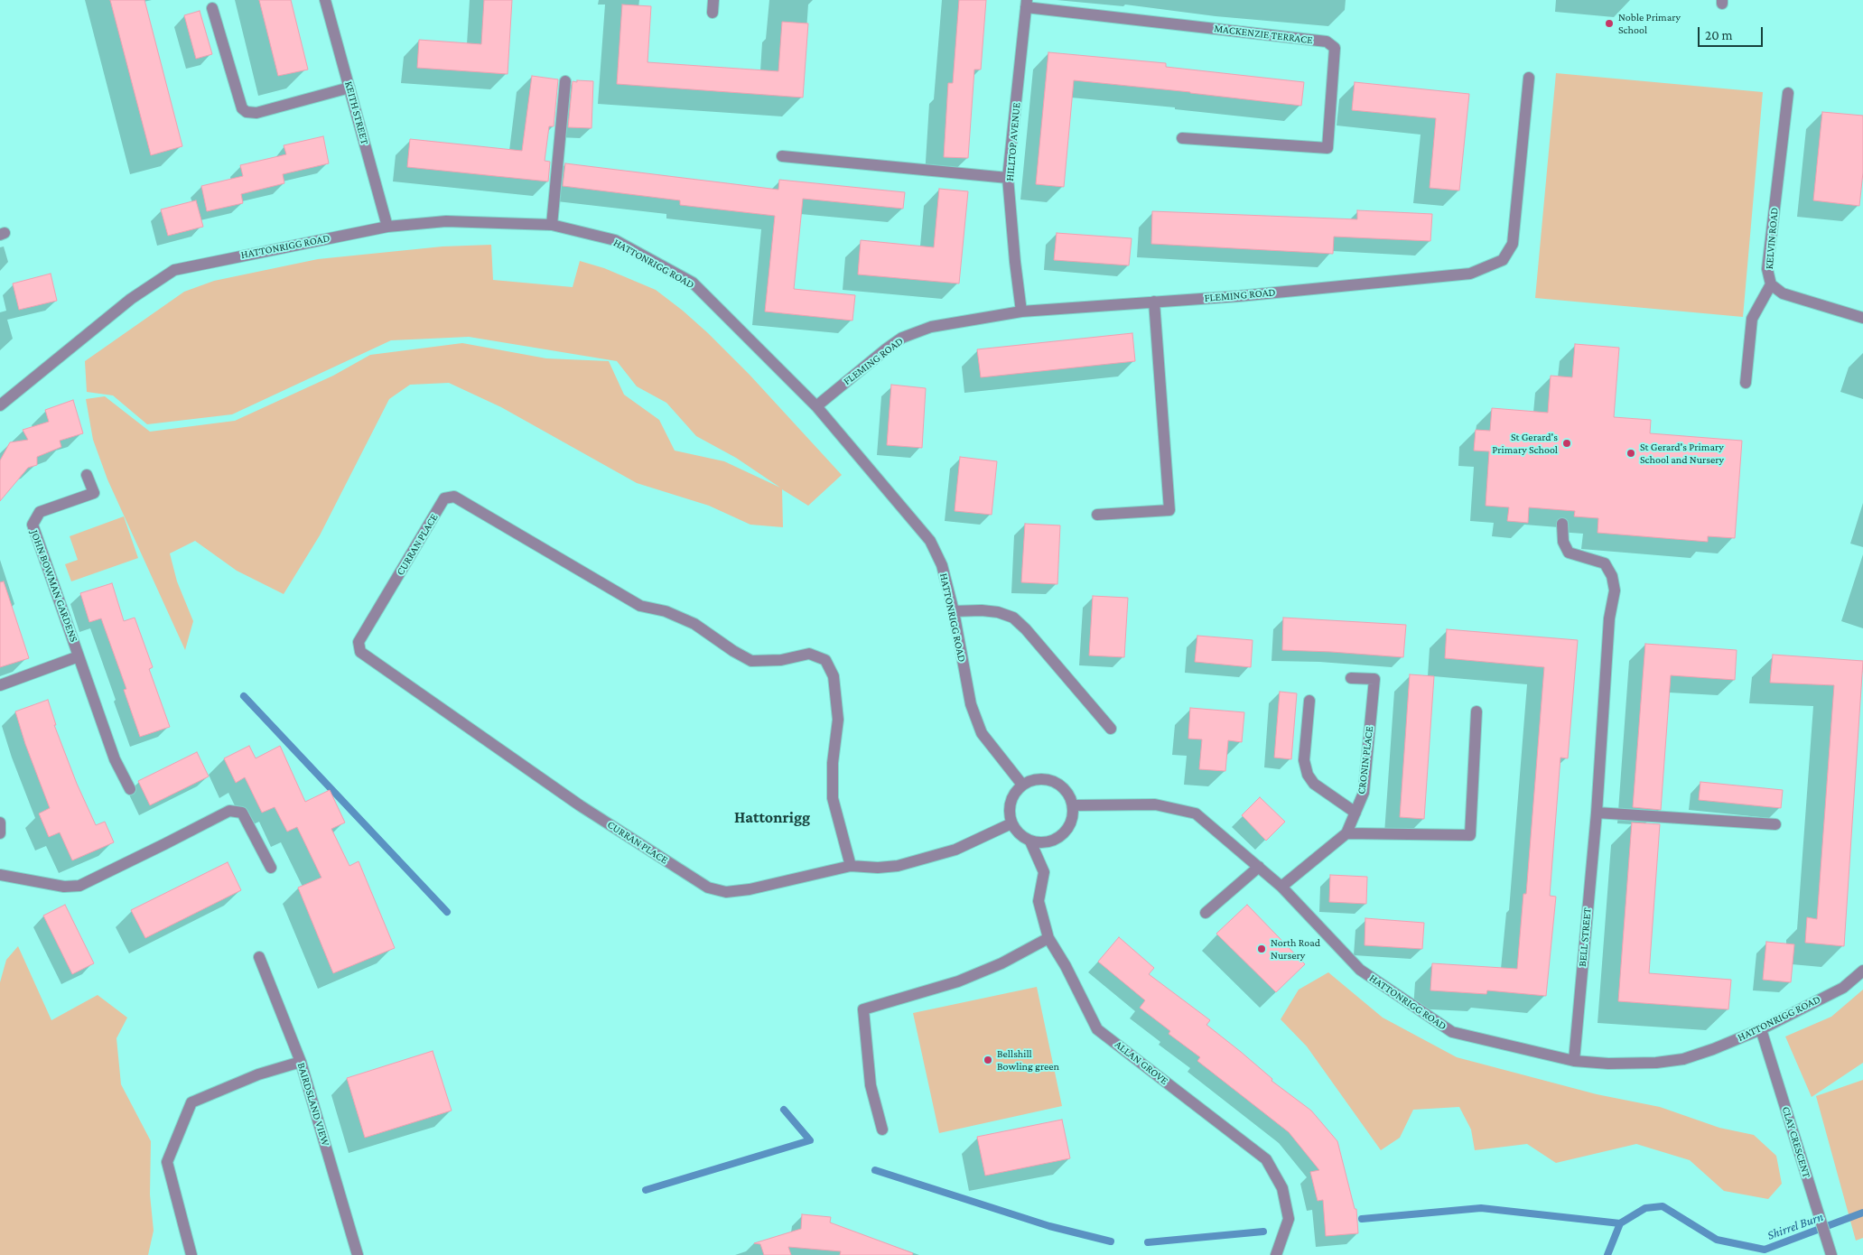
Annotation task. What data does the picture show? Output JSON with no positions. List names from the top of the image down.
{
  "streets": {
    "street": [
      "MACKENZIE TERRACE",
      "KEITH STREET",
      "HILLTOP AVENUE",
      "KELVIN ROAD",
      "HATTONRIGG ROAD",
      "FLEMING ROAD",
      "CURRAN PLACE",
      "JOHN BOWMAN GARDENS",
      "CRONIN PLACE",
      "BELL STREET",
      "ALLAN GROVE",
      "BAIRDSLAND VIEW",
      "CLAY CRESCENT"
    ]
  },
  "crossings": [
    ["MACKENZIE TERRACE", "HILLTOP AVENUE"],
    ["KEITH STREET", "HATTONRIGG ROAD"],
    ["HILLTOP AVENUE", "FLEMING ROAD"],
    ["HATTONRIGG ROAD", "FLEMING ROAD"],
    ["HATTONRIGG ROAD", "CURRAN PLACE"],
    ["HATTONRIGG ROAD", "CRONIN PLACE"],
    ["HATTONRIGG ROAD", "BELL STREET"],
    ["HATTONRIGG ROAD", "ALLAN GROVE"],
    ["HATTONRIGG ROAD", "CLAY CRESCENT"],
    ["CURRAN PLACE", "ALLAN GROVE"]
  ],
  "districts": ["Hattonrigg"],
  "water": ["Shirrel Burn"],
  "places": [
    "Noble Primary School",
    "St Gerard's Primary School",
    "St Gerard's Primary School and Nursery",
    "North Road Nursery",
    "Bellshill Bowling green"
  ],
  "scale_bar": "20 m"
}
